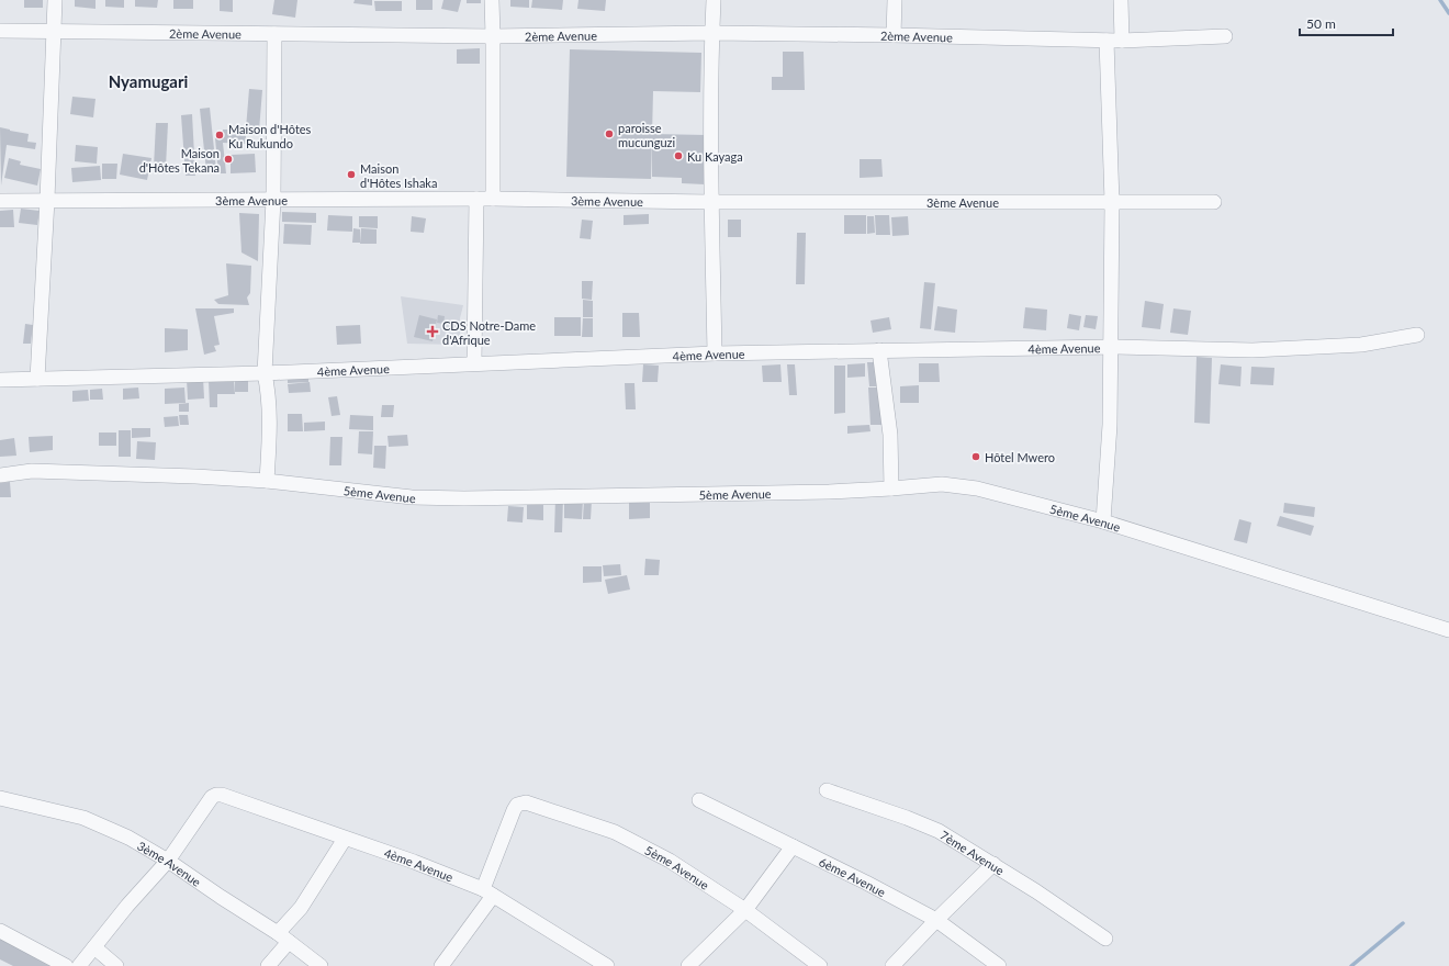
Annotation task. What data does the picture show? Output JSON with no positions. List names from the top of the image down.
{
  "streets": {
    "street": [
      "2ème Avenue",
      "3ème Avenue",
      "4ème Avenue",
      "5ème Avenue",
      "7ème Avenue",
      "6ème Avenue"
    ]
  },
  "crossings": [
    ["3ème Avenue", "4ème Avenue"],
    ["4ème Avenue", "5ème Avenue"]
  ],
  "districts": ["Nyamugari"],
  "places": {
    "other": [
      "paroisse mucunguzi",
      "Maison d'Hôtes Ku Rukundo",
      "Ku Kayaga",
      "Maison d'Hôtes Tekana",
      "Maison d'Hôtes Ishaka",
      "Hôtel Mwero"
    ],
    "health": ["CDS Notre-Dame d'Afrique"]
  },
  "scale_bar": "50 m"
}
